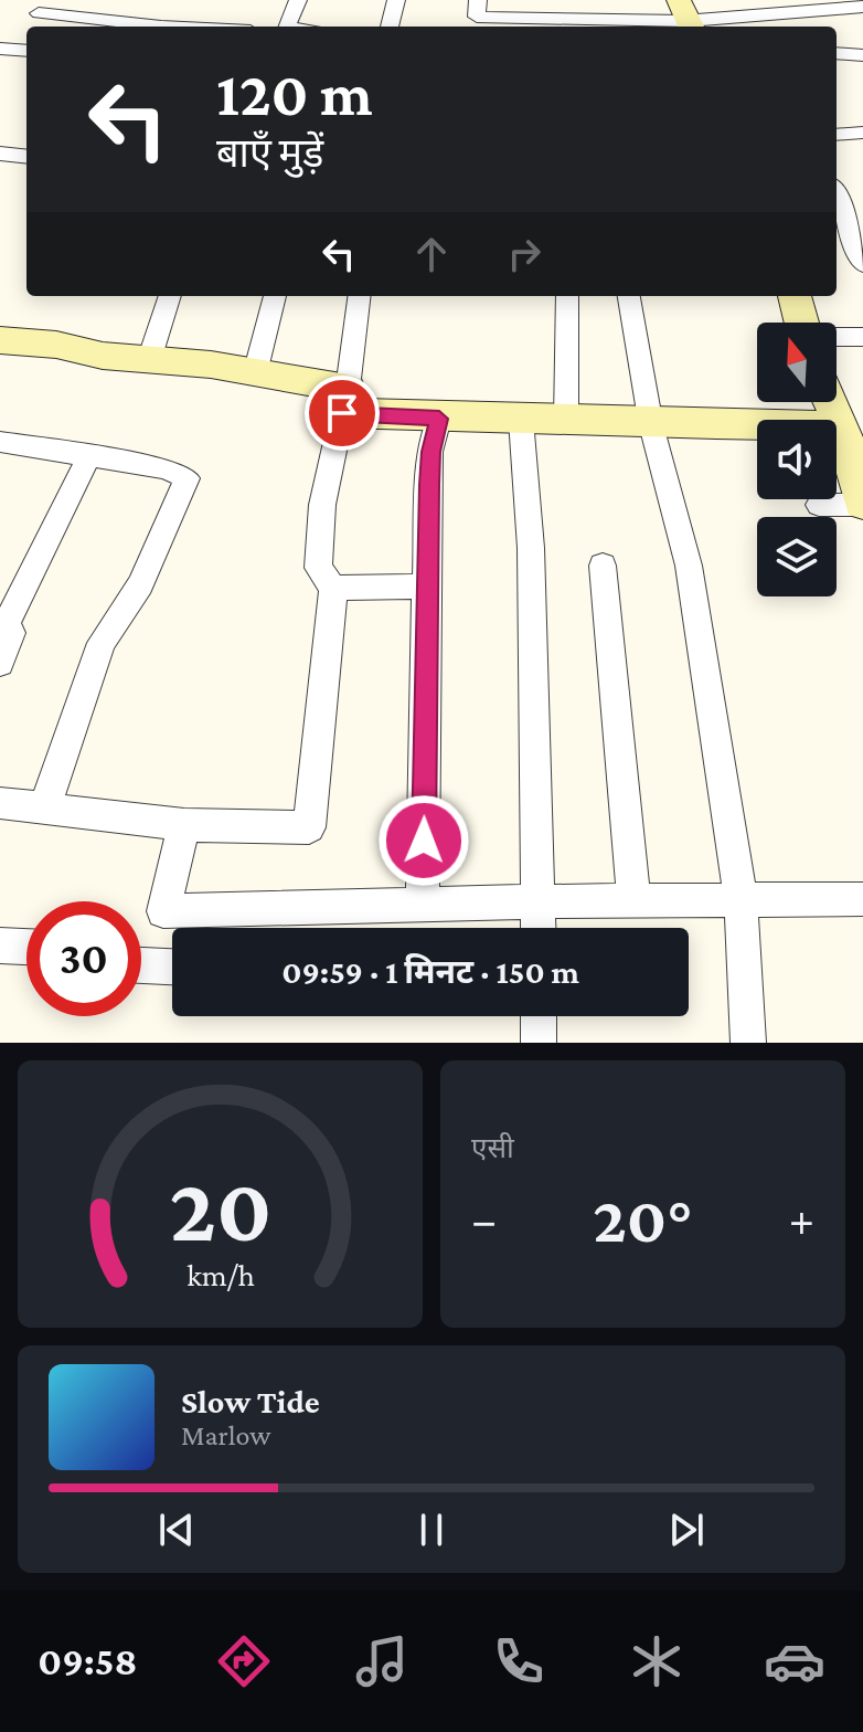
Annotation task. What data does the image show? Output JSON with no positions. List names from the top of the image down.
{
  "north": "top",
  "page": {
    "turn": ["120 m", "बाएँ मुड़ें"],
    "limit": "30",
    "trip": "09:59 · 1 मिनट · 150 m",
    "tile": "एसी",
    "heat": ["−", "20°", "+"],
    "song": ["Slow Tide", "Marlow"],
    "tabs": "09:58",
    "gauge": ["20", "km/h"]
  }
}
